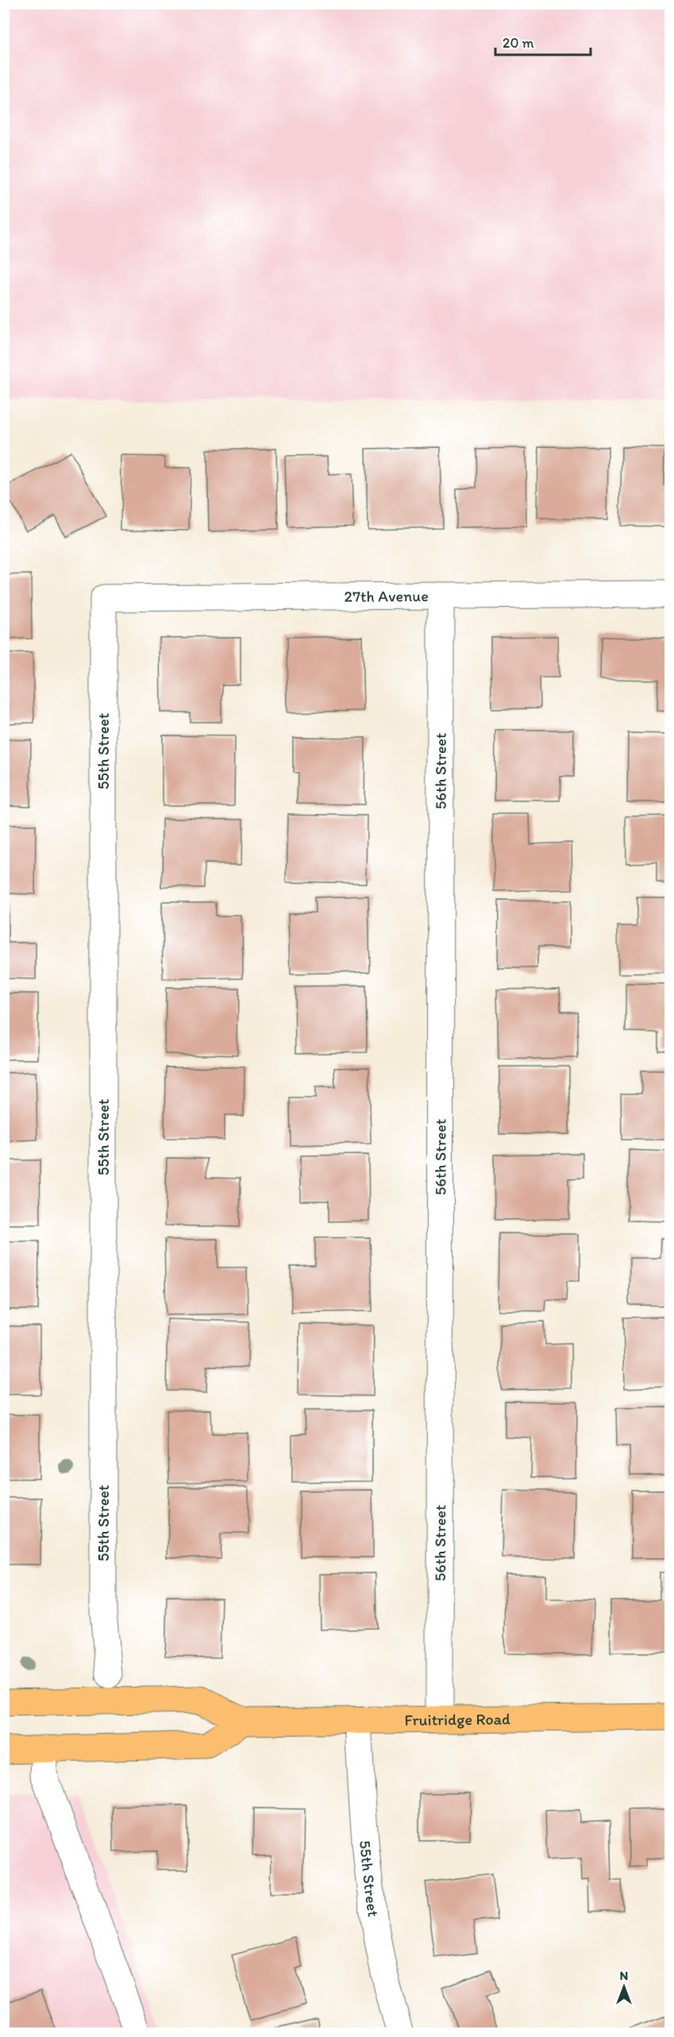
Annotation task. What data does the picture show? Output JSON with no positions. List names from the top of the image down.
{
  "streets": {
    "main road": ["Fruitridge Road"],
    "street": ["27th Avenue", "55th Street", "56th Street"]
  },
  "crossings": [
    ["27th Avenue", "55th Street"],
    ["27th Avenue", "56th Street"],
    ["55th Street", "Fruitridge Road"],
    ["56th Street", "Fruitridge Road"]
  ],
  "scale_bar": "20 m",
  "north": "top"
}
